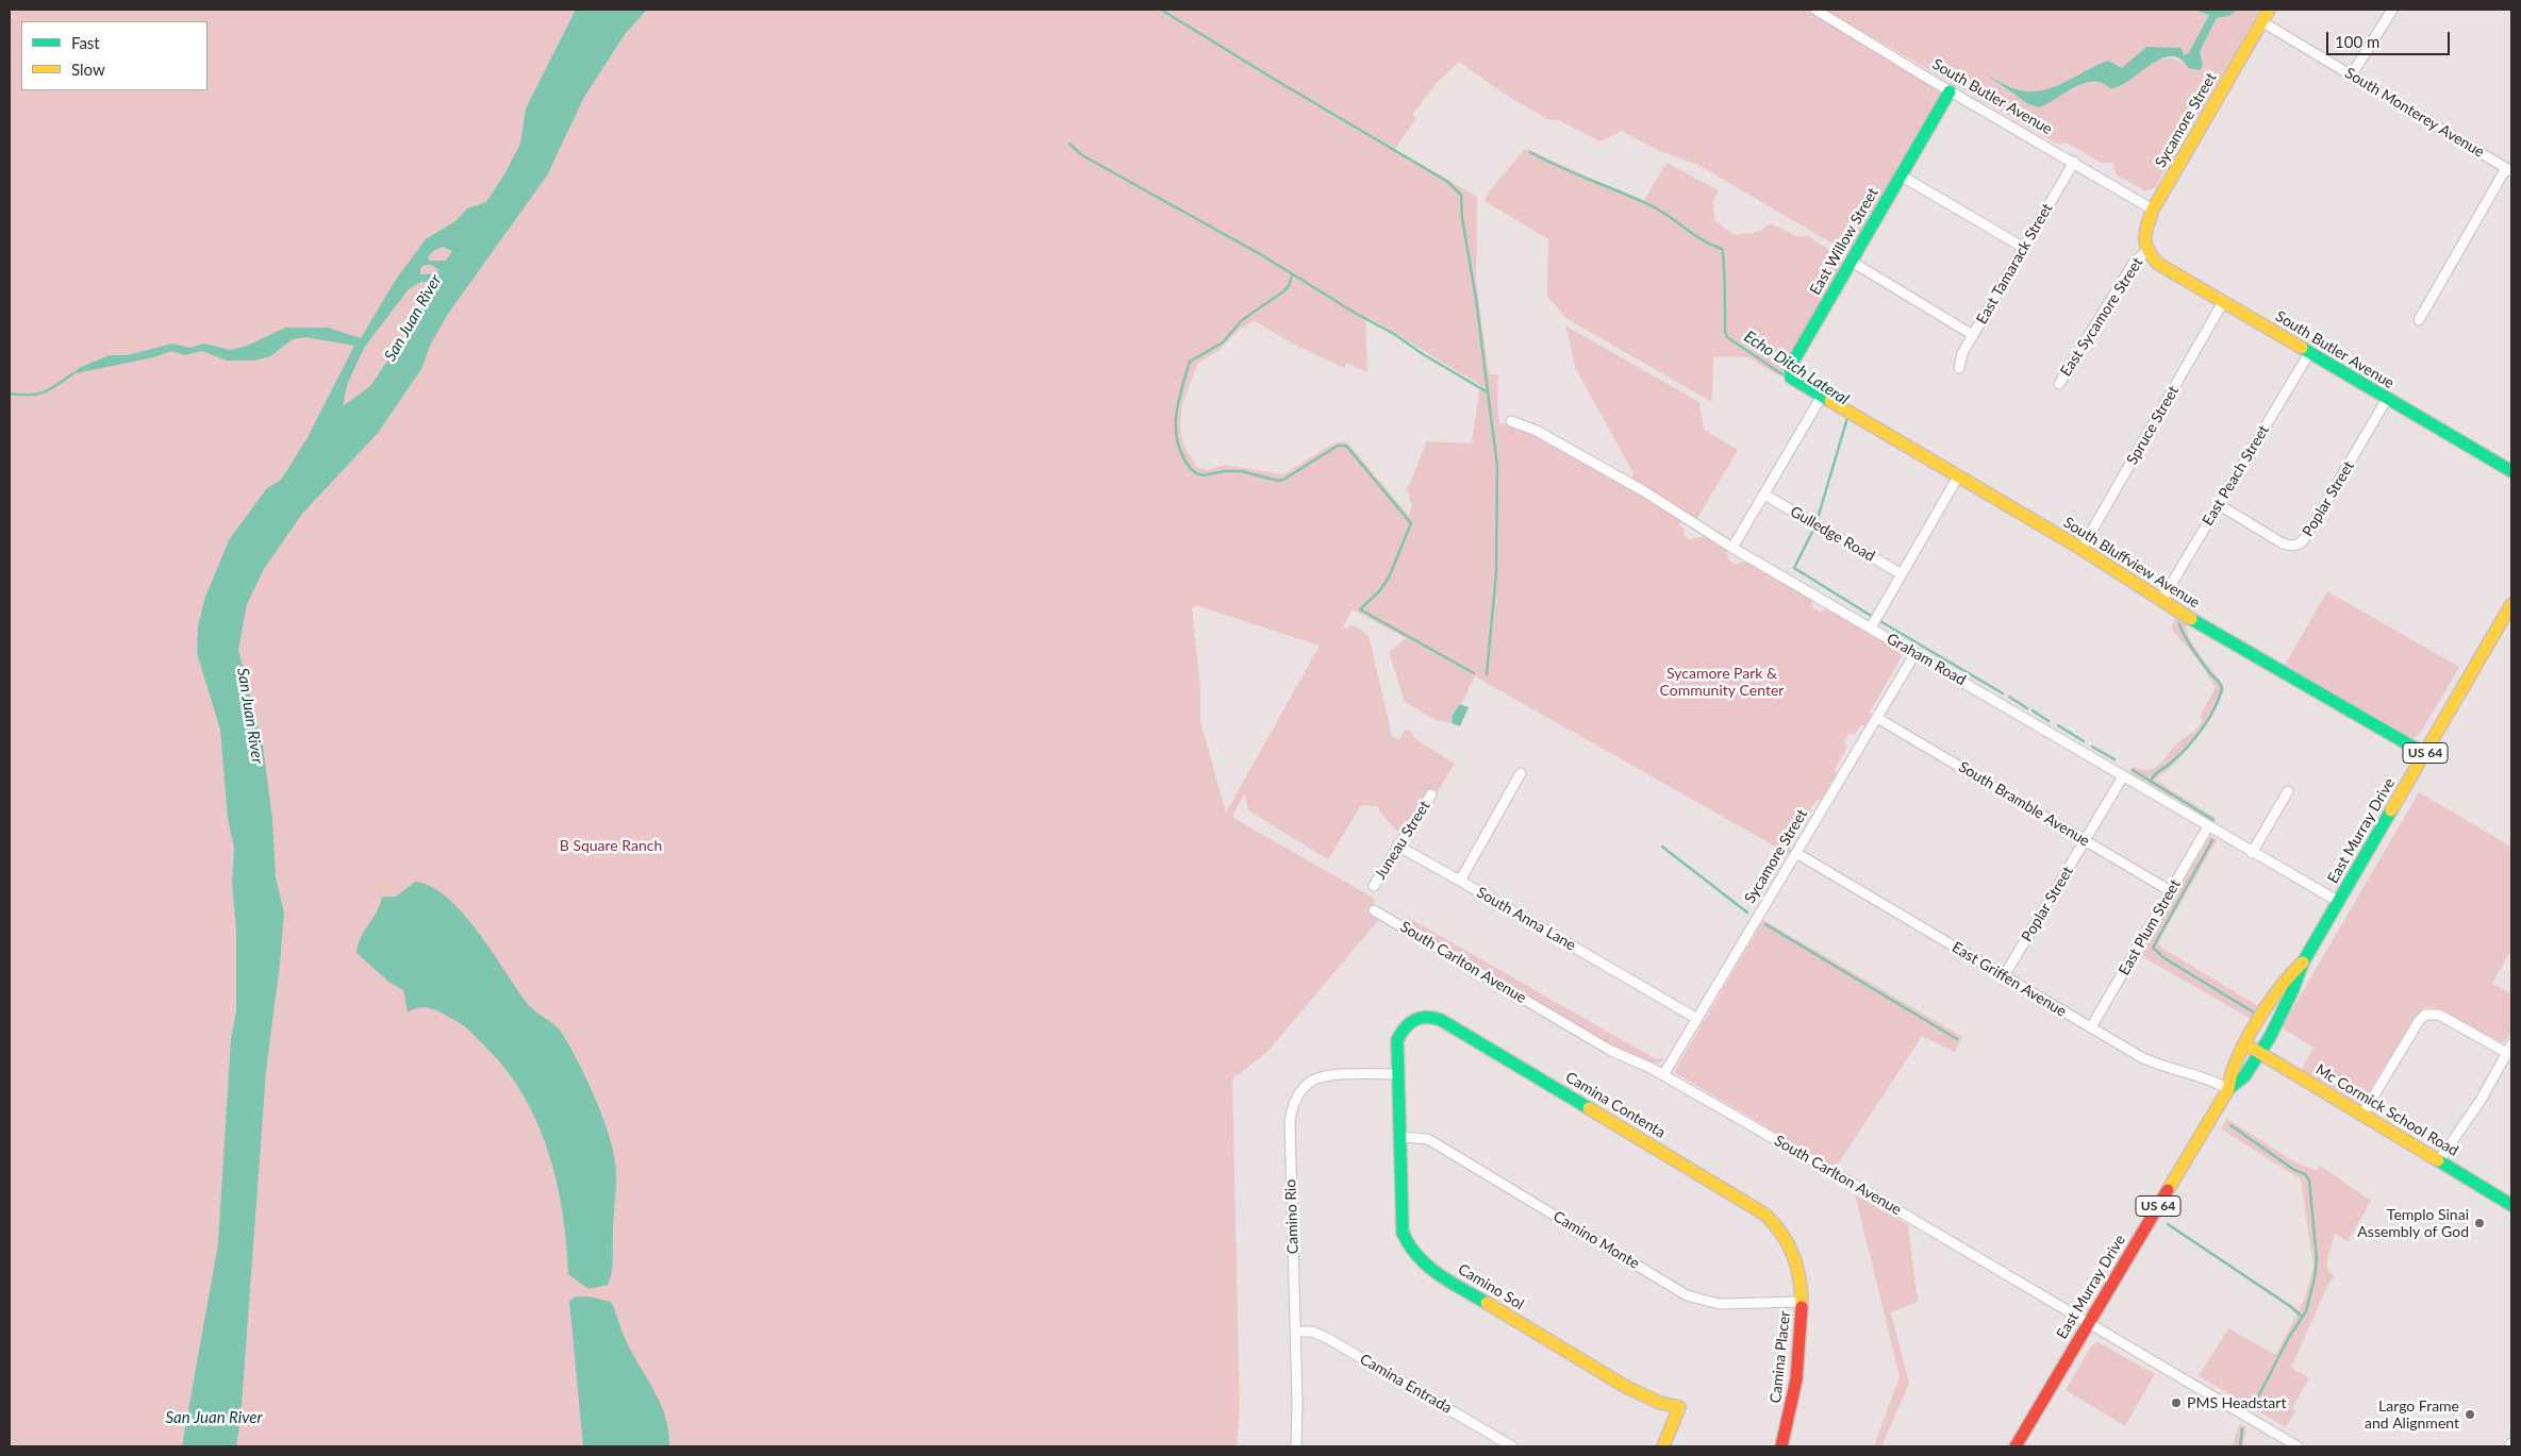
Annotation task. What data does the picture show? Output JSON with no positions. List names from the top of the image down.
{
  "streets": {
    "main road": [
      "South Butler Avenue",
      "Sycamore Street",
      "East Willow Street",
      "South Bluffview Avenue",
      "US 64",
      "East Murray Drive",
      "Camina Contenta",
      "Mc Cormick School Road",
      "Camino Sol",
      "Camina Placer"
    ],
    "street": [
      "South Monterey Avenue",
      "East Tamarack Street",
      "East Sycamore Street",
      "Spruce Street",
      "East Peach Street",
      "Poplar Street",
      "Gulledge Road",
      "Graham Road",
      "South Bramble Avenue",
      "Juneau Street",
      "South Anna Lane",
      "East Plum Street",
      "South Carlton Avenue",
      "East Griffen Avenue",
      "Camino Rio",
      "Camino Monte",
      "Camina Entrada"
    ]
  },
  "crossings": [
    ["South Butler Avenue", "Sycamore Street"],
    ["South Butler Avenue", "East Willow Street"],
    ["South Butler Avenue", "East Tamarack Street"],
    ["South Butler Avenue", "East Sycamore Street"],
    ["South Butler Avenue", "Spruce Street"],
    ["South Butler Avenue", "East Peach Street"],
    ["South Butler Avenue", "Poplar Street"],
    ["South Monterey Avenue", "Sycamore Street"],
    ["Sycamore Street", "East Sycamore Street"],
    ["Sycamore Street", "Graham Road"],
    ["Sycamore Street", "South Bramble Avenue"],
    ["Sycamore Street", "South Anna Lane"],
    ["Sycamore Street", "South Carlton Avenue"],
    ["Sycamore Street", "East Griffen Avenue"],
    ["East Willow Street", "South Bluffview Avenue"],
    ["Spruce Street", "South Bluffview Avenue"],
    ["East Peach Street", "Poplar Street"],
    ["East Peach Street", "South Bluffview Avenue"],
    ["Poplar Street", "Graham Road"],
    ["Poplar Street", "South Bramble Avenue"],
    ["Poplar Street", "East Griffen Avenue"],
    ["South Bluffview Avenue", "East Murray Drive"],
    ["Graham Road", "East Murray Drive"],
    ["Graham Road", "East Plum Street"],
    ["South Bramble Avenue", "East Plum Street"],
    ["East Murray Drive", "South Carlton Avenue"],
    ["East Murray Drive", "East Griffen Avenue"],
    ["East Murray Drive", "Mc Cormick School Road"],
    ["East Plum Street", "East Griffen Avenue"],
    ["Camina Contenta", "Camino Rio"],
    ["Camina Contenta", "Camino Monte"],
    ["Camina Contenta", "Camino Sol"],
    ["Camina Contenta", "Camina Placer"],
    ["Camino Rio", "Camino Sol"],
    ["Camino Rio", "Camina Entrada"],
    ["Camino Monte", "Camino Sol"],
    ["Camino Monte", "Camina Placer"]
  ],
  "water": ["San Juan River", "Echo Ditch Lateral"],
  "parks": ["Sycamore Park & Community Center", "B Square Ranch"],
  "places": ["Templo Sinai Assembly of God", "PMS Headstart", "Largo Frame and Alignment"],
  "legend": ["Fast", "Slow"],
  "scale_bar": "100 m"
}
